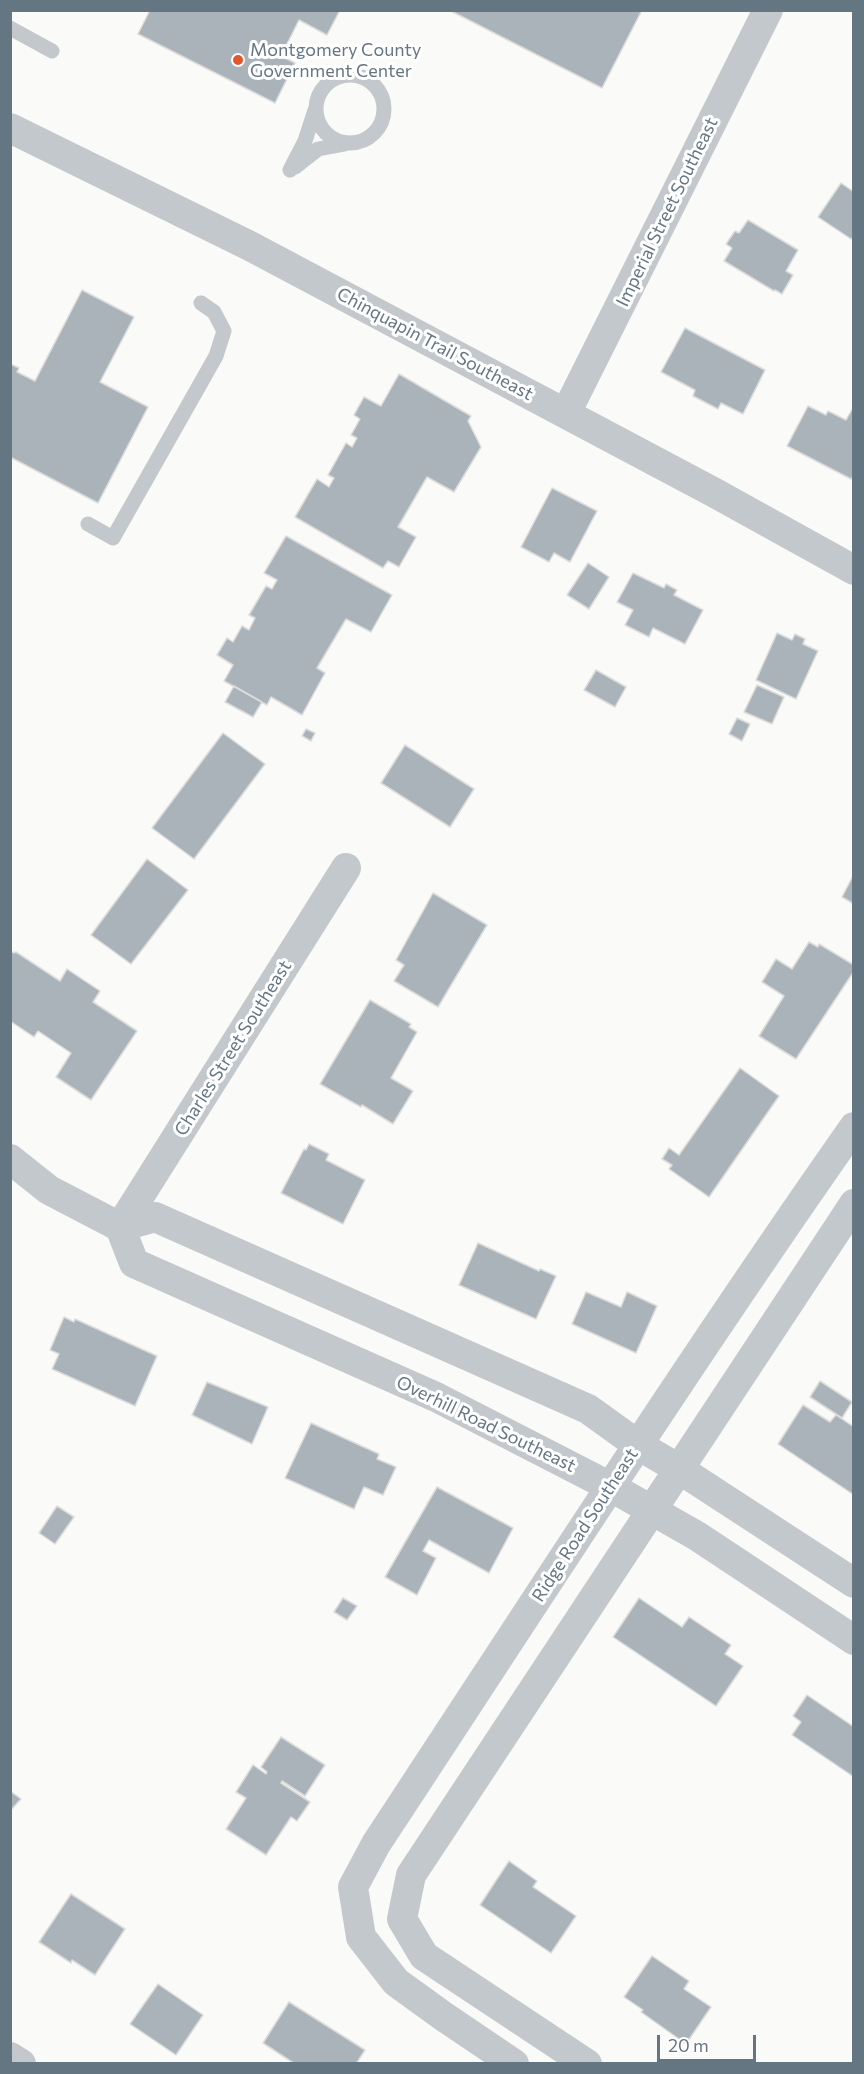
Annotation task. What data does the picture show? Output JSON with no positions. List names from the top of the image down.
{
  "streets": {
    "street": [
      "Imperial Street Southeast",
      "Chinquapin Trail Southeast",
      "Charles Street Southeast",
      "Overhill Road Southeast",
      "Ridge Road Southeast"
    ]
  },
  "crossings": [
    ["Imperial Street Southeast", "Chinquapin Trail Southeast"],
    ["Charles Street Southeast", "Overhill Road Southeast"],
    ["Overhill Road Southeast", "Ridge Road Southeast"]
  ],
  "places": ["Montgomery County Government Center"],
  "scale_bar": "20 m"
}
